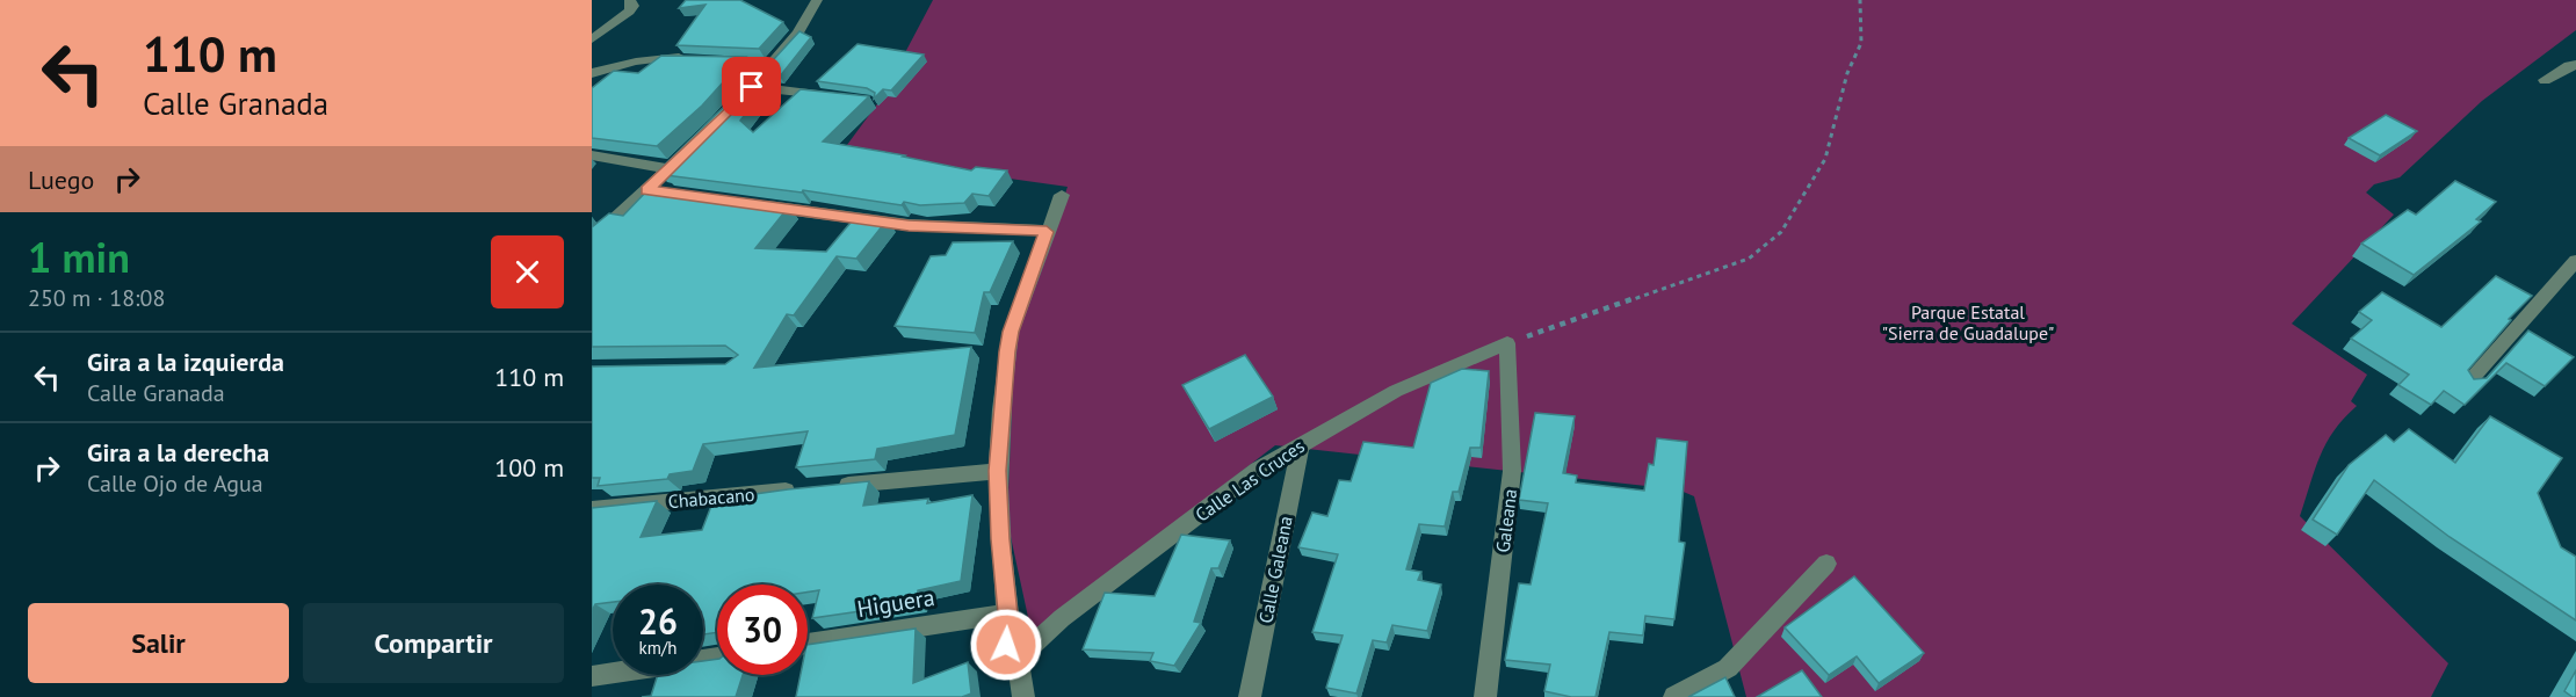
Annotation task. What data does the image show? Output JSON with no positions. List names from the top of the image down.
{
  "streets": {
    "street": [
      "Calle Las Cruces",
      "Chabacano",
      "Galeana",
      "Calle Galeana",
      "Higuera"
    ]
  },
  "crossings": [
    ["Calle Las Cruces", "Galeana"],
    ["Calle Las Cruces", "Calle Galeana"]
  ],
  "parks": ["Parque Estatal \"Sierra de Guadalupe\""],
  "page": {
    "turn": ["110 m", "Calle Granada"],
    "then": "Luego",
    "heading": ["1 min", "250 m · 18:08"],
    "list": [
      {
        "name": "Gira a la izquierda",
        "note": "Calle Granada",
        "value": "110 m"
      },
      {
        "name": "Gira a la derecha",
        "note": "Calle Ojo de Agua",
        "value": "100 m"
      }
    ],
    "speed": "26 km/h",
    "limit": "30",
    "buttons": ["Salir", "Compartir"]
  }
}
